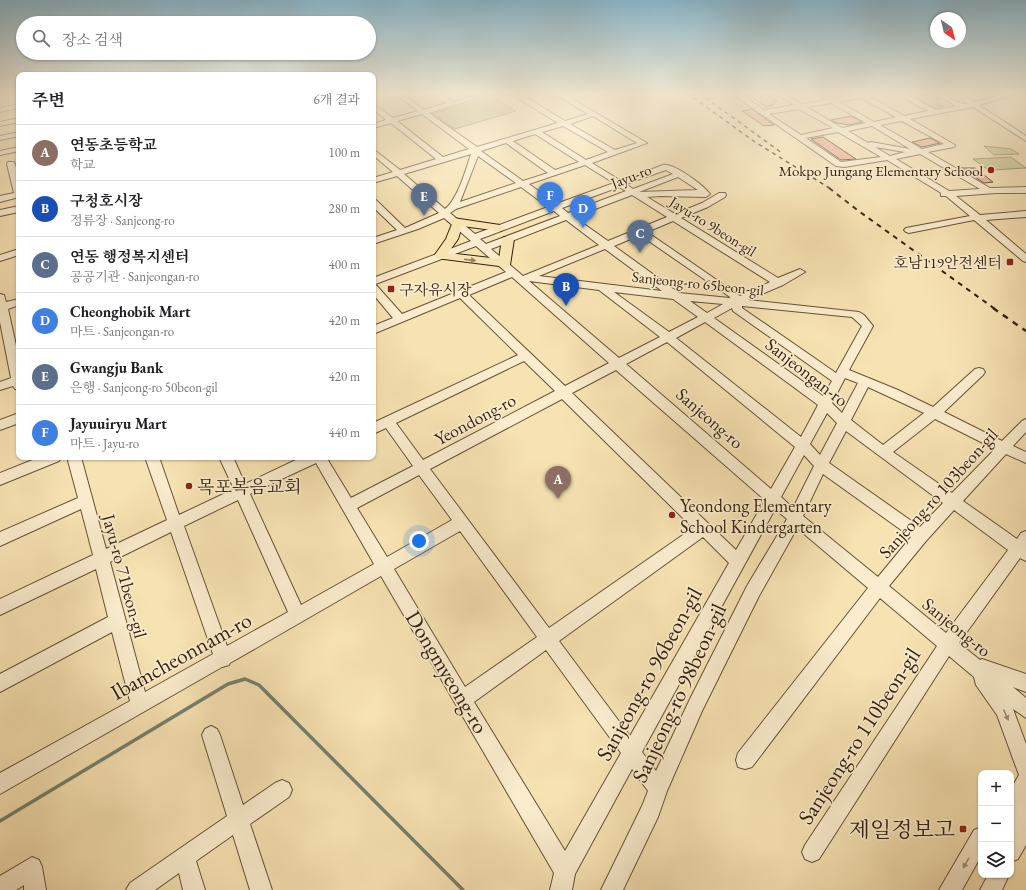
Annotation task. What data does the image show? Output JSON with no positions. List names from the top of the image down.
{
  "streets": {
    "street": [
      "Jayu-ro",
      "Jayu-ro 9beon-gil",
      "Sanjeong-ro 65beon-gil",
      "Sanjeongan-ro",
      "Sanjeong-ro",
      "Yeondong-ro",
      "Sanjeong-ro 103beon-gil",
      "Jayu-ro 71beon-gil",
      "Ibamcheonnam-ro",
      "Dongmyeong-ro",
      "Sanjeong-ro 96beon-gil",
      "Sanjeong-ro 98beon-gil",
      "Sanjeong-ro 110beon-gil"
    ]
  },
  "crossings": [
    ["Jayu-ro", "Jayu-ro 9beon-gil"],
    ["Jayu-ro", "Sanjeongan-ro"],
    ["Jayu-ro", "Sanjeong-ro"],
    ["Jayu-ro 9beon-gil", "Yeondong-ro"],
    ["Sanjeong-ro 65beon-gil", "Sanjeongan-ro"],
    ["Sanjeong-ro 65beon-gil", "Sanjeong-ro"],
    ["Sanjeong-ro 65beon-gil", "Yeondong-ro"],
    ["Sanjeong-ro 65beon-gil", "Sanjeong-ro 96beon-gil"],
    ["Sanjeongan-ro", "Yeondong-ro"],
    ["Sanjeongan-ro", "Sanjeong-ro 103beon-gil"],
    ["Sanjeongan-ro", "Sanjeong-ro 96beon-gil"],
    ["Sanjeongan-ro", "Sanjeong-ro 98beon-gil"],
    ["Sanjeongan-ro", "Sanjeong-ro 110beon-gil"],
    ["Sanjeong-ro", "Yeondong-ro"],
    ["Sanjeong-ro", "Sanjeong-ro 103beon-gil"],
    ["Sanjeong-ro", "Sanjeong-ro 96beon-gil"],
    ["Sanjeong-ro", "Sanjeong-ro 98beon-gil"],
    ["Sanjeong-ro", "Sanjeong-ro 110beon-gil"],
    ["Yeondong-ro", "Dongmyeong-ro"],
    ["Jayu-ro 71beon-gil", "Ibamcheonnam-ro"],
    ["Ibamcheonnam-ro", "Dongmyeong-ro"],
    ["Dongmyeong-ro", "Sanjeong-ro 96beon-gil"]
  ],
  "places": {
    "other": ["Mokpo Jungang Elementary School", "목포복음교회", "Yeondong Elementary School Kindergarten"],
    "transit": ["호남119안전센터", "구자유시장", "제일정보고"]
  },
  "north": "bottom right",
  "page": {
    "search": "장소 검색",
    "heading": ["주변", "6개 결과"],
    "list": [
      {
        "mark": "A",
        "name": "연동초등학교",
        "note": "학교",
        "value": "100 m"
      },
      {
        "mark": "B",
        "name": "구청호시장",
        "note": "정류장 · Sanjeong-ro",
        "value": "280 m"
      },
      {
        "mark": "C",
        "name": "연동 행정복지센터",
        "note": "공공기관 · Sanjeongan-ro",
        "value": "400 m"
      },
      {
        "mark": "D",
        "name": "Cheonghobik Mart",
        "note": "마트 · Sanjeongan-ro",
        "value": "420 m"
      },
      {
        "mark": "E",
        "name": "Gwangju Bank",
        "note": "은행 · Sanjeong-ro 50beon-gil",
        "value": "420 m"
      },
      {
        "mark": "F",
        "name": "Jayuuiryu Mart",
        "note": "마트 · Jayu-ro",
        "value": "440 m"
      }
    ],
    "pins": [
      "F",
      "E",
      "D",
      "C",
      "B",
      "A"
    ],
    "map_buttons": ["+", "−"]
  }
}
